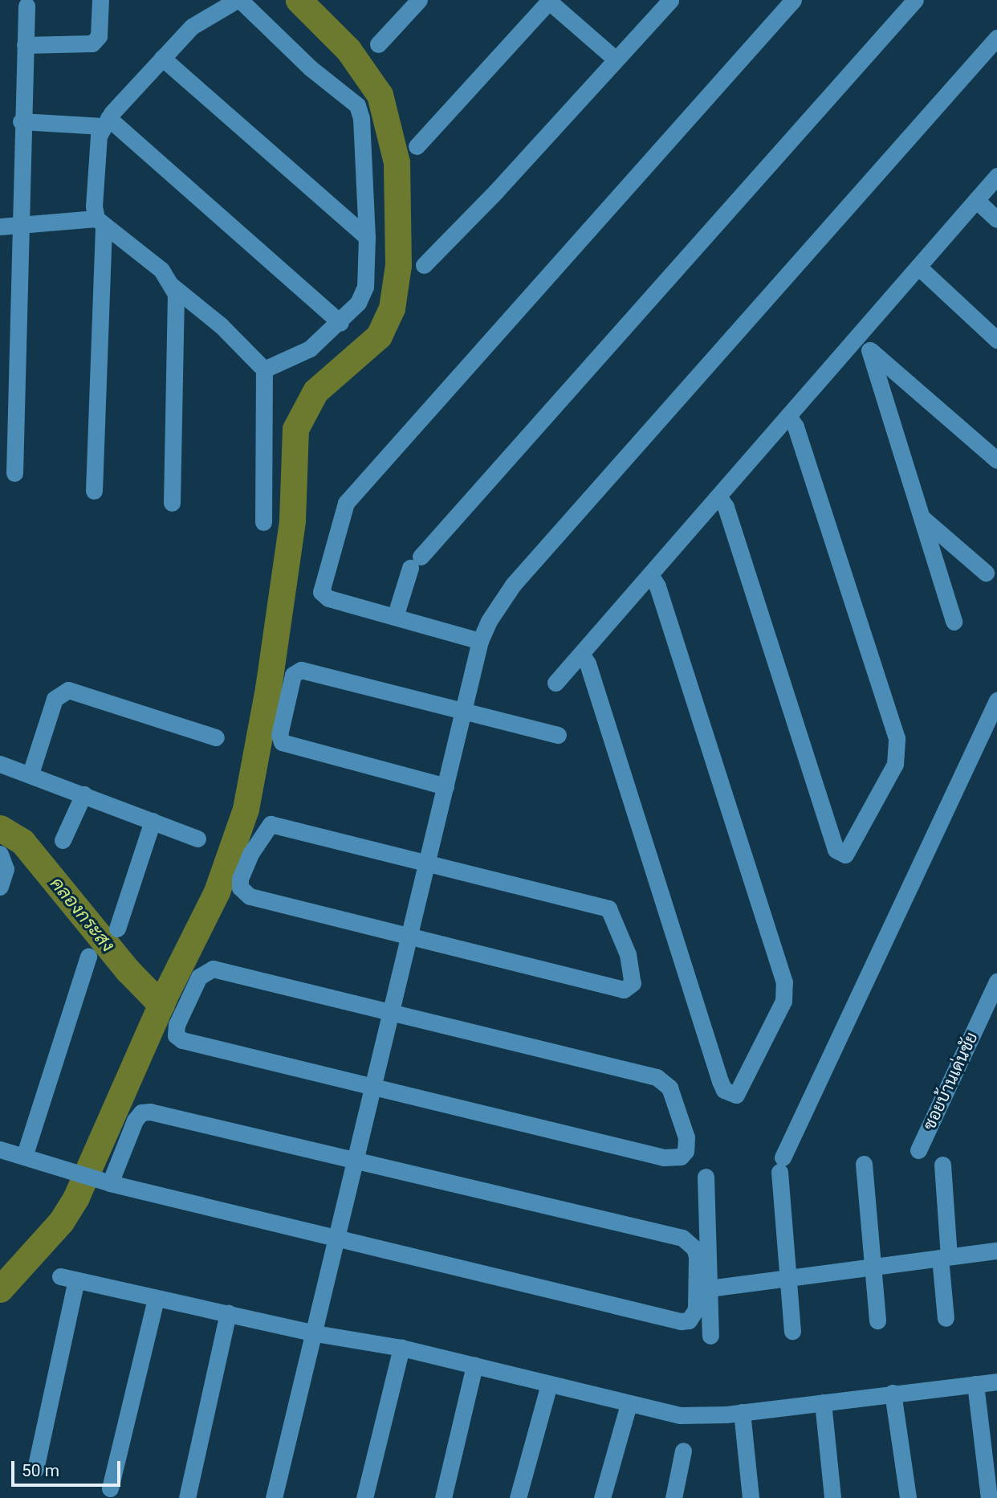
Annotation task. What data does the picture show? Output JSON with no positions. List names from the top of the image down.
{
  "streets": {
    "street": ["ซอยบ้านเด่นชัย"]
  },
  "water": ["คลองกระสง"],
  "scale_bar": "50 m"
}
